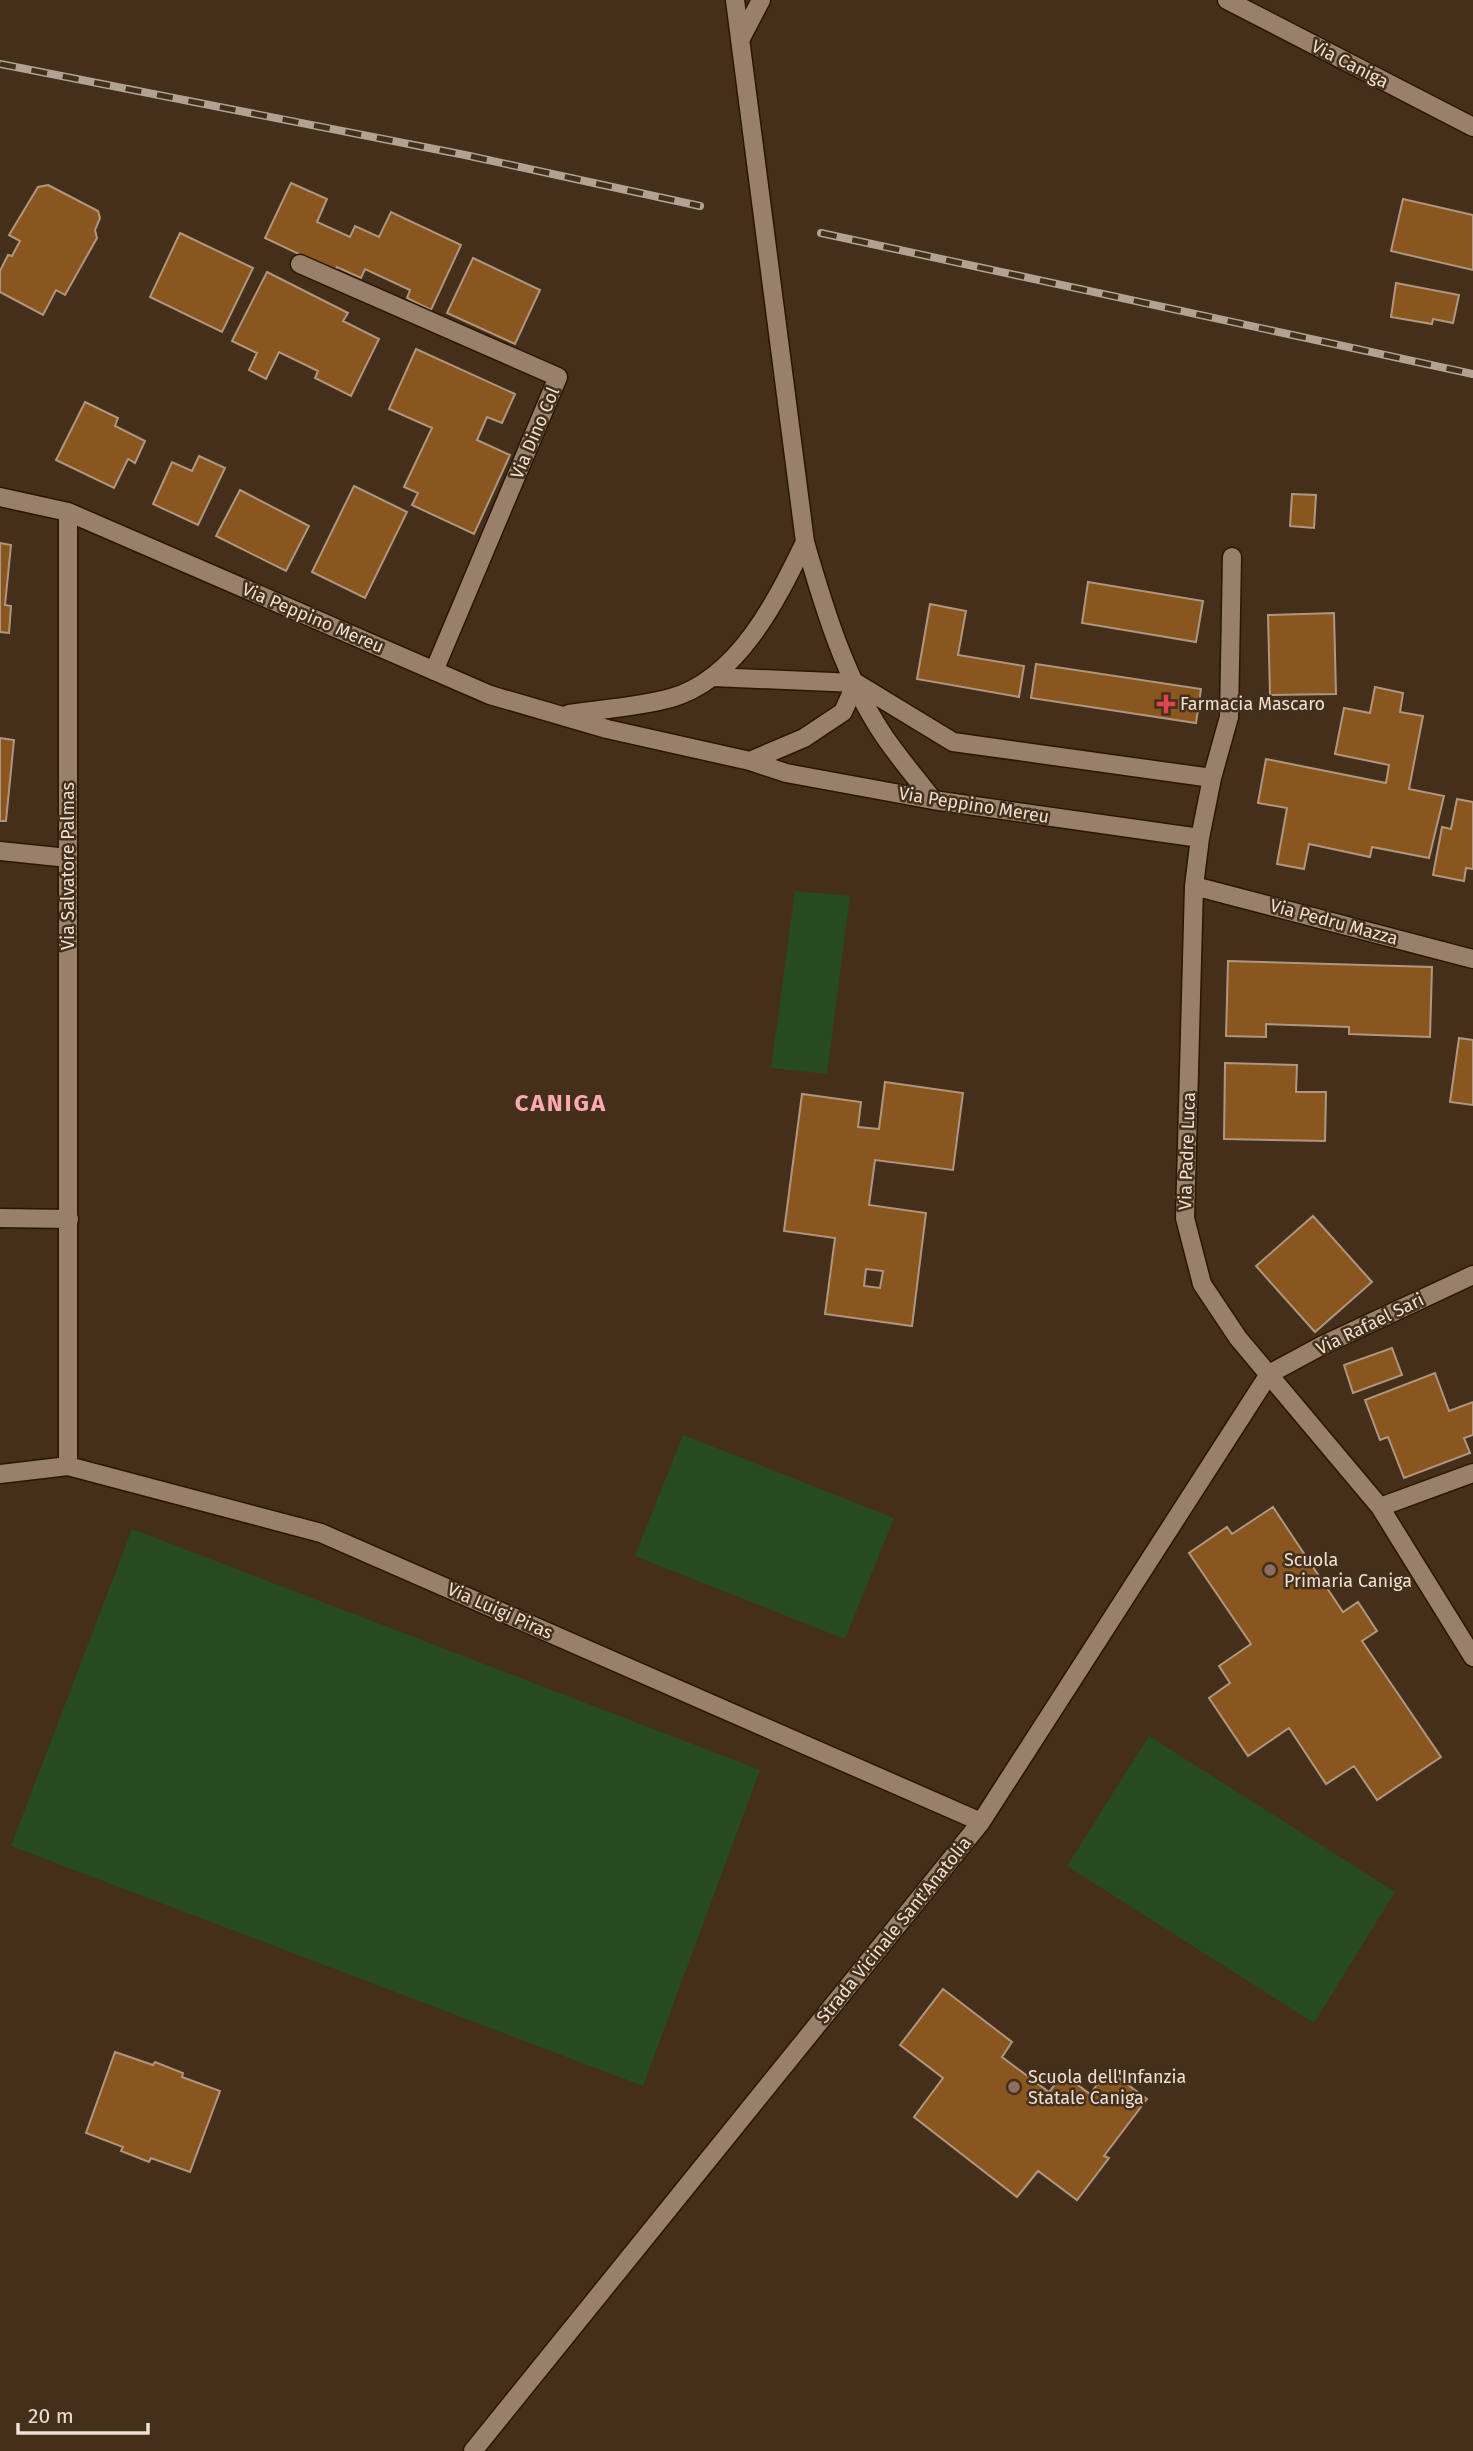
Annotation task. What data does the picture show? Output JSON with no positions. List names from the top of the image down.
{
  "streets": {
    "street": [
      "Via Caniga",
      "Via Dino Col",
      "Via Peppino Mereu",
      "Via Salvatore Palmas",
      "Via Pedru Mazza",
      "Via Padre Luca",
      "Via Rafael Sari",
      "Via Luigi Piras",
      "Strada Vicinale Sant'Anatolia"
    ]
  },
  "crossings": [
    ["Via Dino Col", "Via Peppino Mereu"],
    ["Via Peppino Mereu", "Via Salvatore Palmas"],
    ["Via Peppino Mereu", "Via Padre Luca"],
    ["Via Salvatore Palmas", "Via Luigi Piras"],
    ["Via Pedru Mazza", "Via Padre Luca"],
    ["Via Padre Luca", "Via Rafael Sari"],
    ["Via Padre Luca", "Strada Vicinale Sant'Anatolia"],
    ["Via Rafael Sari", "Strada Vicinale Sant'Anatolia"],
    ["Via Luigi Piras", "Strada Vicinale Sant'Anatolia"]
  ],
  "districts": ["CANIGA"],
  "places": {
    "health": ["Farmacia Mascaro"],
    "other": ["Scuola Primaria Caniga", "Scuola dell'Infanzia Statale Caniga"]
  },
  "scale_bar": "20 m"
}
